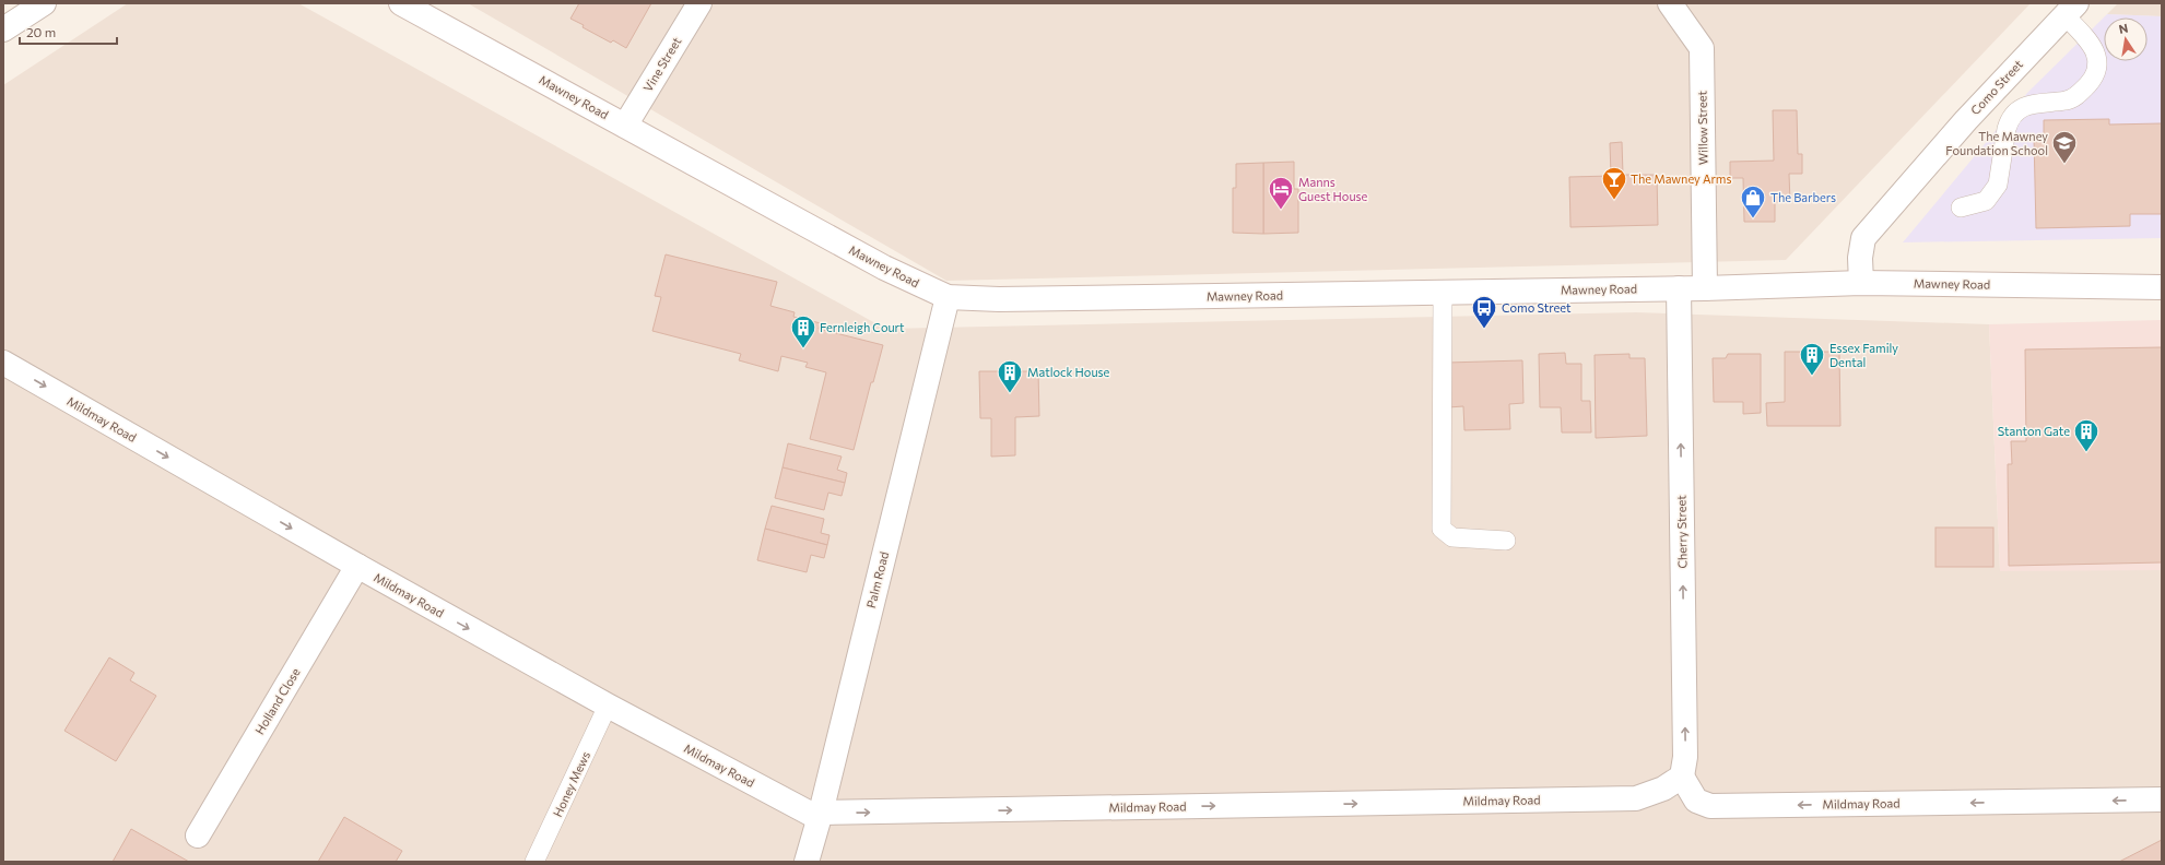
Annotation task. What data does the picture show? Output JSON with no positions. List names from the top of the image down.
{
  "streets": {
    "street": [
      "Vine Street",
      "Como Street",
      "Mawney Road",
      "Willow Street",
      "Mildmay Road",
      "Cherry Street",
      "Palm Road",
      "Holland Close"
    ],
    "lane": ["Honey Mews"]
  },
  "crossings": [
    ["Vine Street", "Mawney Road"],
    ["Como Street", "Mawney Road"],
    ["Mawney Road", "Willow Street"],
    ["Mawney Road", "Cherry Street"],
    ["Mawney Road", "Palm Road"],
    ["Mildmay Road", "Cherry Street"],
    ["Mildmay Road", "Palm Road"],
    ["Mildmay Road", "Holland Close"],
    ["Mildmay Road", "Honey Mews"]
  ],
  "one_way": ["Cherry Street"],
  "places": {
    "school or university": ["The Mawney Foundation School"],
    "bar": ["The Mawney Arms"],
    "hotel": ["Manns Guest House"],
    "shop": ["The Barbers"],
    "bus stop": ["Como Street"],
    "building": [
      "Fernleigh Court",
      "Essex Family Dental",
      "Matlock House",
      "Stanton Gate"
    ]
  },
  "scale_bar": "20 m",
  "north": "top"
}
